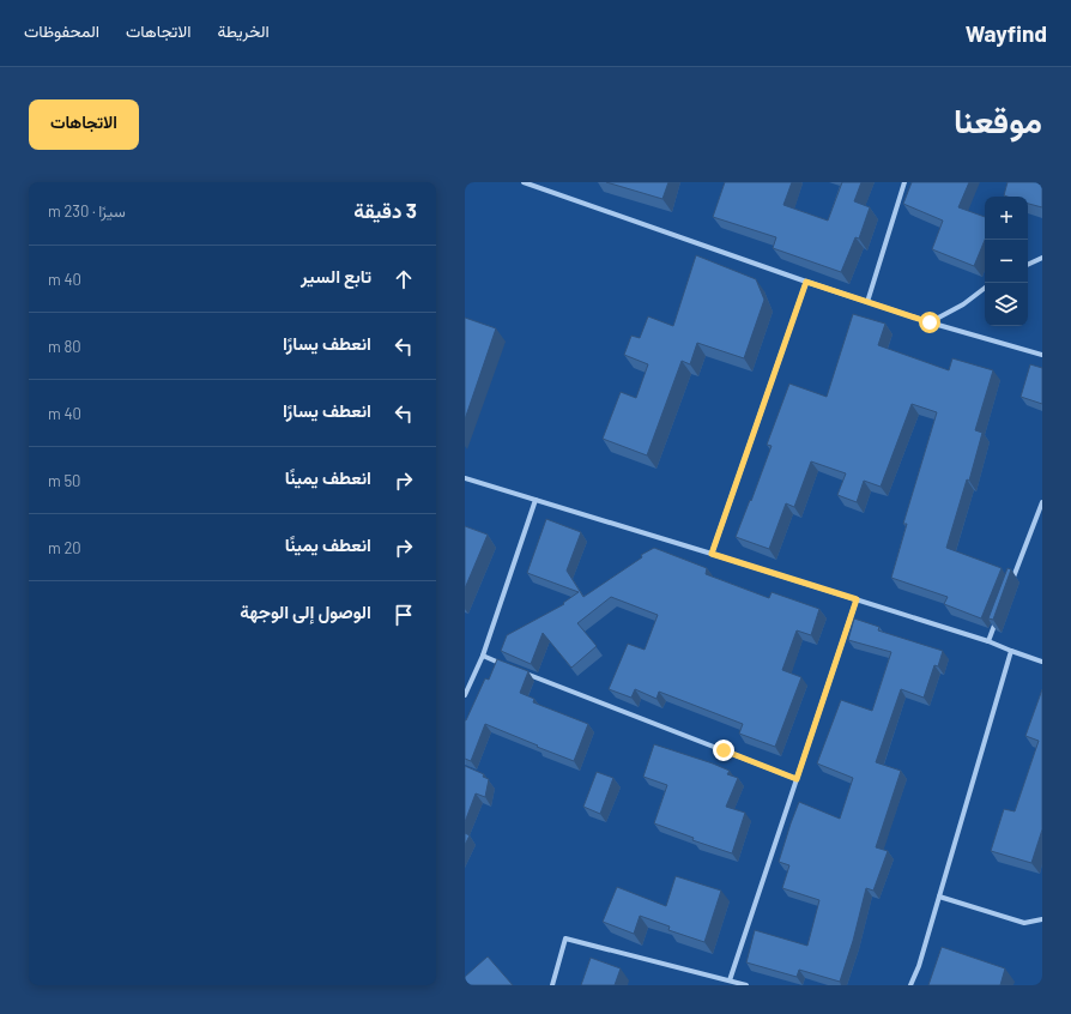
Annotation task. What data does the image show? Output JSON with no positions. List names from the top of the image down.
{
  "page": {
    "header": "Wayfind",
    "nav": ["الخريطة", "الاتجاهات", "المحفوظات"],
    "title": "موقعنا",
    "buttons": "الاتجاهات",
    "heading": ["3 دقيقة", "سيرًا · 230 m"],
    "map_buttons": ["+", "−"],
    "list": [
      ["تابع السير", "40 m"],
      ["انعطف يسارًا", "80 m"],
      ["انعطف يسارًا", "40 m"],
      ["انعطف يمينًا", "50 m"],
      ["انعطف يمينًا", "20 m"],
      "الوصول إلى الوجهة"
    ]
  }
}
